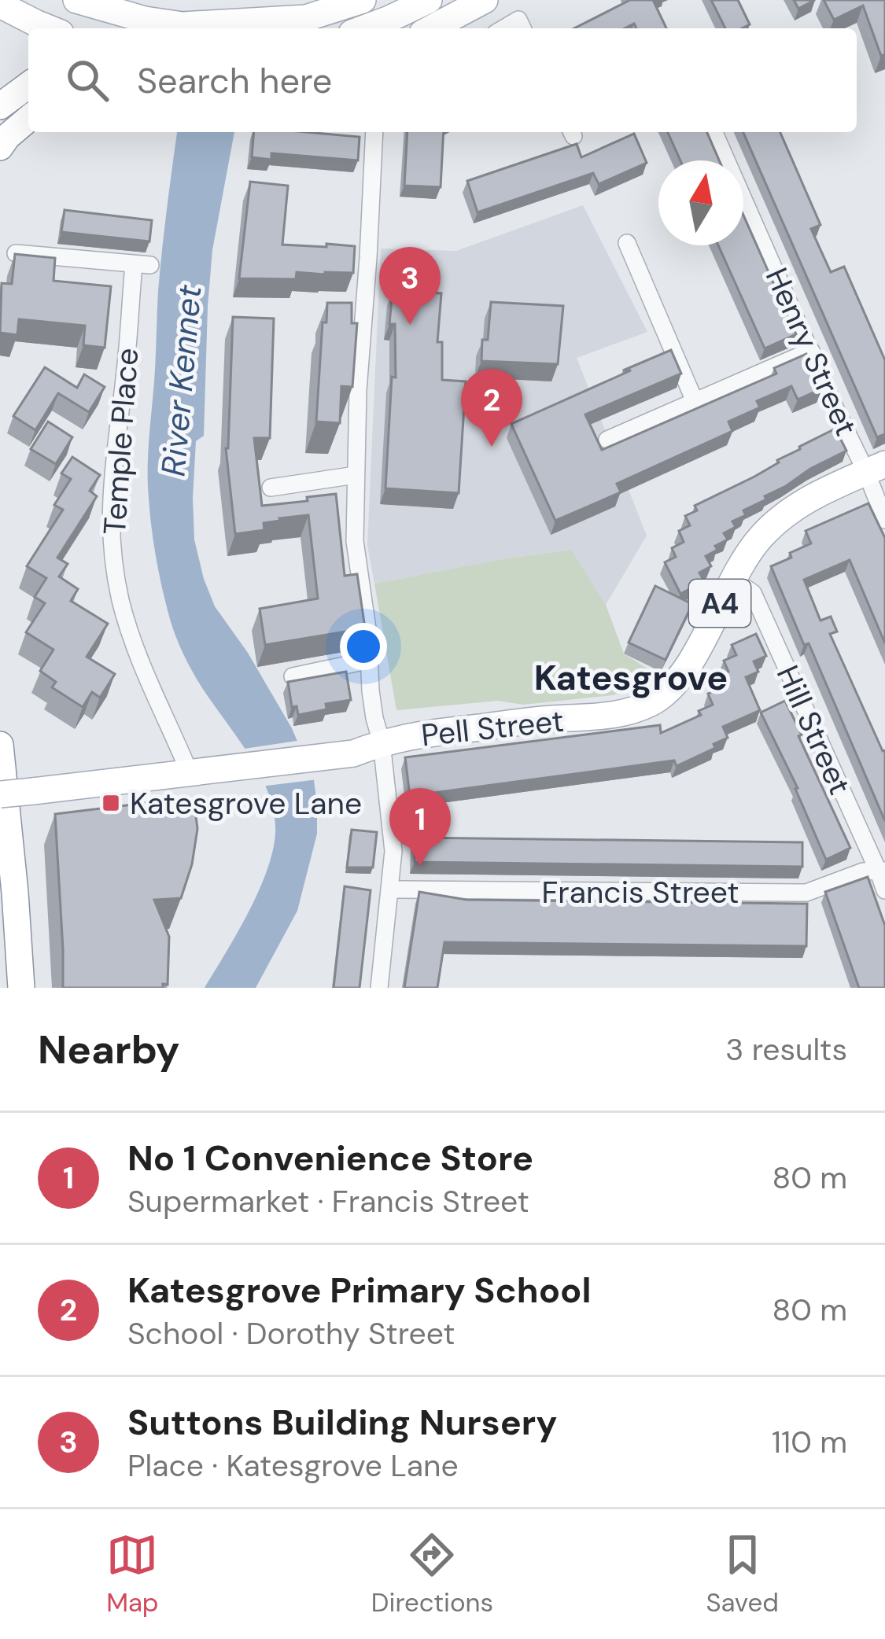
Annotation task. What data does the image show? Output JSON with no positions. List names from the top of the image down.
{
  "streets": {
    "main road": ["A4", "Pell Street"],
    "street": [
      "Henry Street",
      "Temple Place",
      "Hill Street",
      "Francis Street"
    ]
  },
  "crossings": [
    ["Henry Street", "Pell Street"],
    ["Temple Place", "A4"],
    ["A4", "Pell Street"],
    ["Pell Street", "Hill Street"],
    ["Hill Street", "Francis Street"]
  ],
  "districts": ["Katesgrove"],
  "water": ["River Kennet"],
  "places": {
    "transit": ["Katesgrove Lane"]
  },
  "north": "top",
  "page": {
    "search": "Search here",
    "pins": ["3", "2", "1"],
    "heading": ["Nearby", "3 results"],
    "list": [
      {
        "mark": "1",
        "name": "No 1 Convenience Store",
        "note": "Supermarket · Francis Street",
        "value": "80 m"
      },
      {
        "mark": "2",
        "name": "Katesgrove Primary School",
        "note": "School · Dorothy Street",
        "value": "80 m"
      },
      {
        "mark": "3",
        "name": "Suttons Building Nursery",
        "note": "Place · Katesgrove Lane",
        "value": "110 m"
      }
    ],
    "nav": ["Map", "Directions", "Saved"]
  }
}
